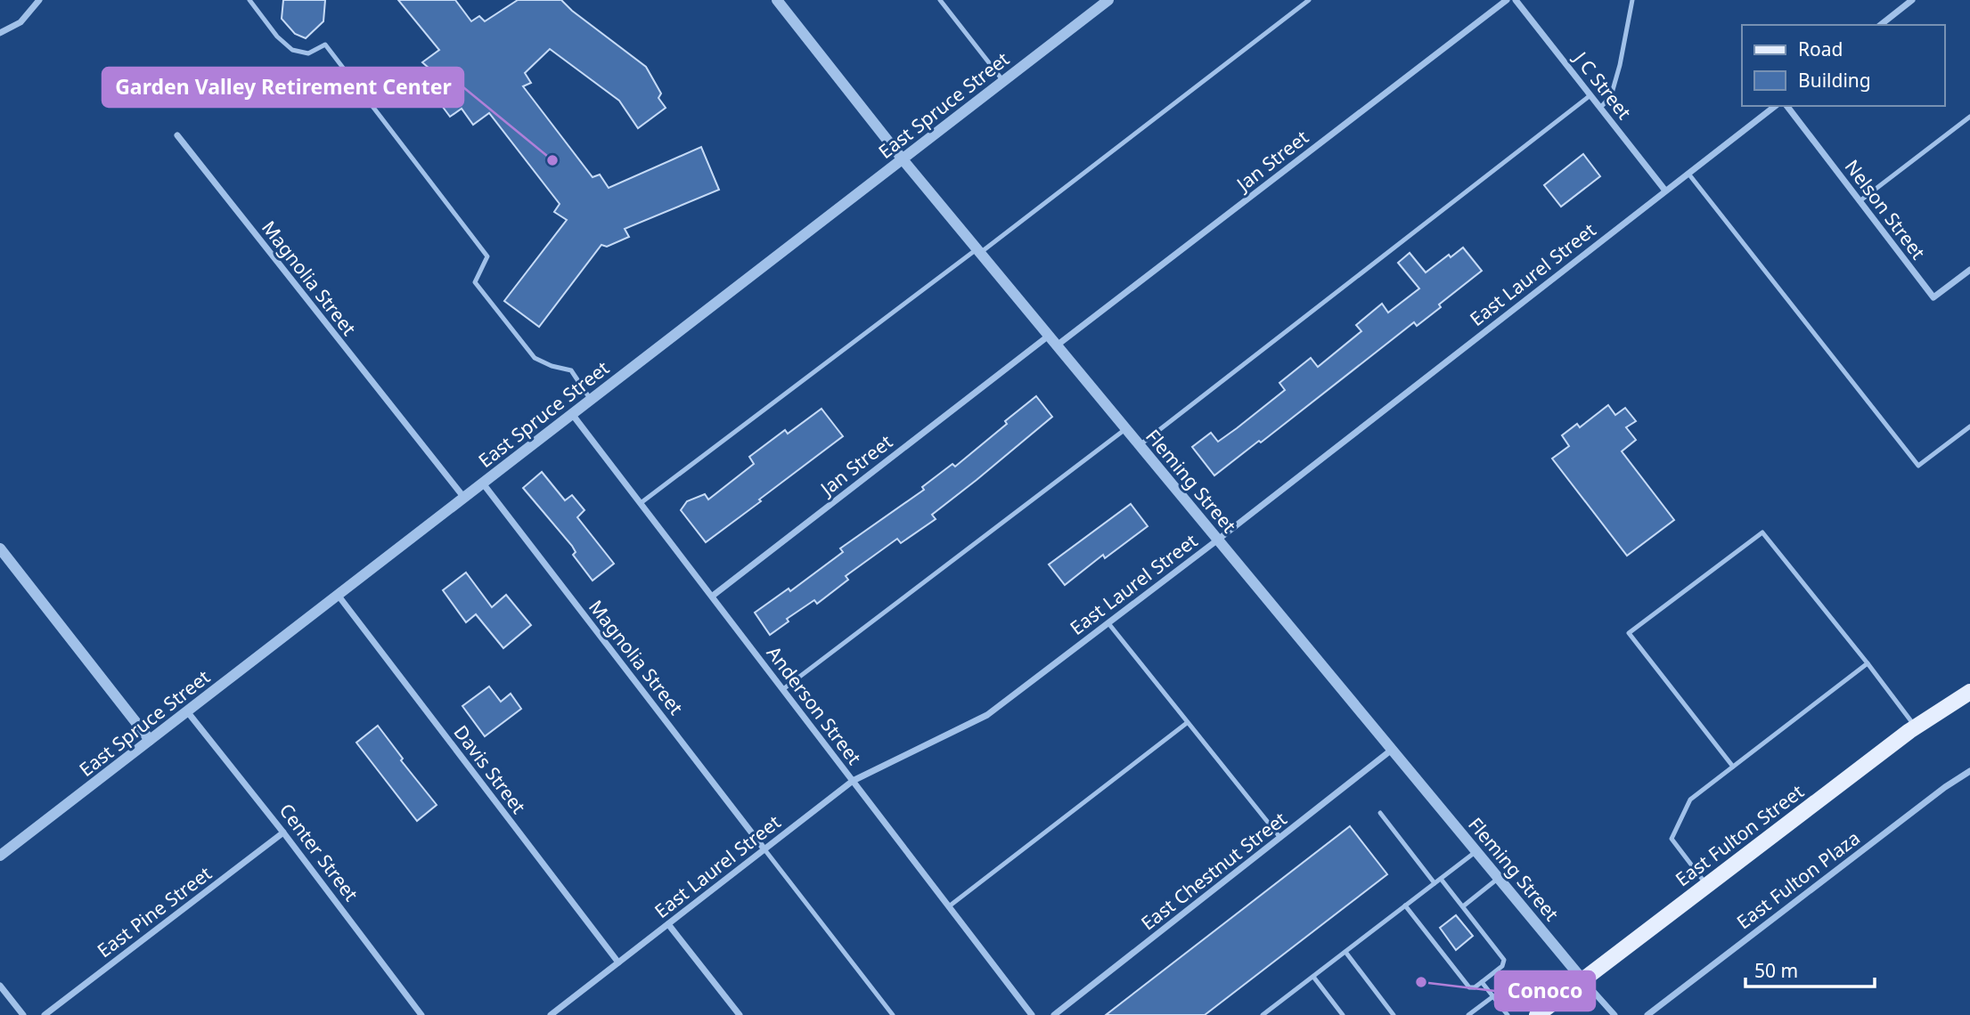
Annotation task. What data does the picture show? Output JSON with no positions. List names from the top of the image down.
{
  "streets": {
    "main road": ["East Fulton Street"],
    "street": [
      "J C Street",
      "East Spruce Street",
      "Jan Street",
      "Nelson Street",
      "East Laurel Street",
      "Magnolia Street",
      "Fleming Street",
      "Anderson Street",
      "Davis Street",
      "Center Street",
      "East Chestnut Street",
      "East Fulton Plaza",
      "East Pine Street"
    ]
  },
  "crossings": [
    ["J C Street", "East Laurel Street"],
    ["East Spruce Street", "Magnolia Street"],
    ["East Spruce Street", "Fleming Street"],
    ["East Spruce Street", "Anderson Street"],
    ["East Spruce Street", "Davis Street"],
    ["East Spruce Street", "Center Street"],
    ["Jan Street", "Fleming Street"],
    ["Jan Street", "Anderson Street"],
    ["East Laurel Street", "Magnolia Street"],
    ["East Laurel Street", "Fleming Street"],
    ["East Laurel Street", "Anderson Street"],
    ["East Laurel Street", "Davis Street"],
    ["Fleming Street", "East Fulton Street"],
    ["Fleming Street", "East Chestnut Street"],
    ["Center Street", "East Pine Street"]
  ],
  "places": ["Garden Valley Retirement Center", "Conoco"],
  "legend": ["Road", "Building"],
  "scale_bar": "50 m"
}
